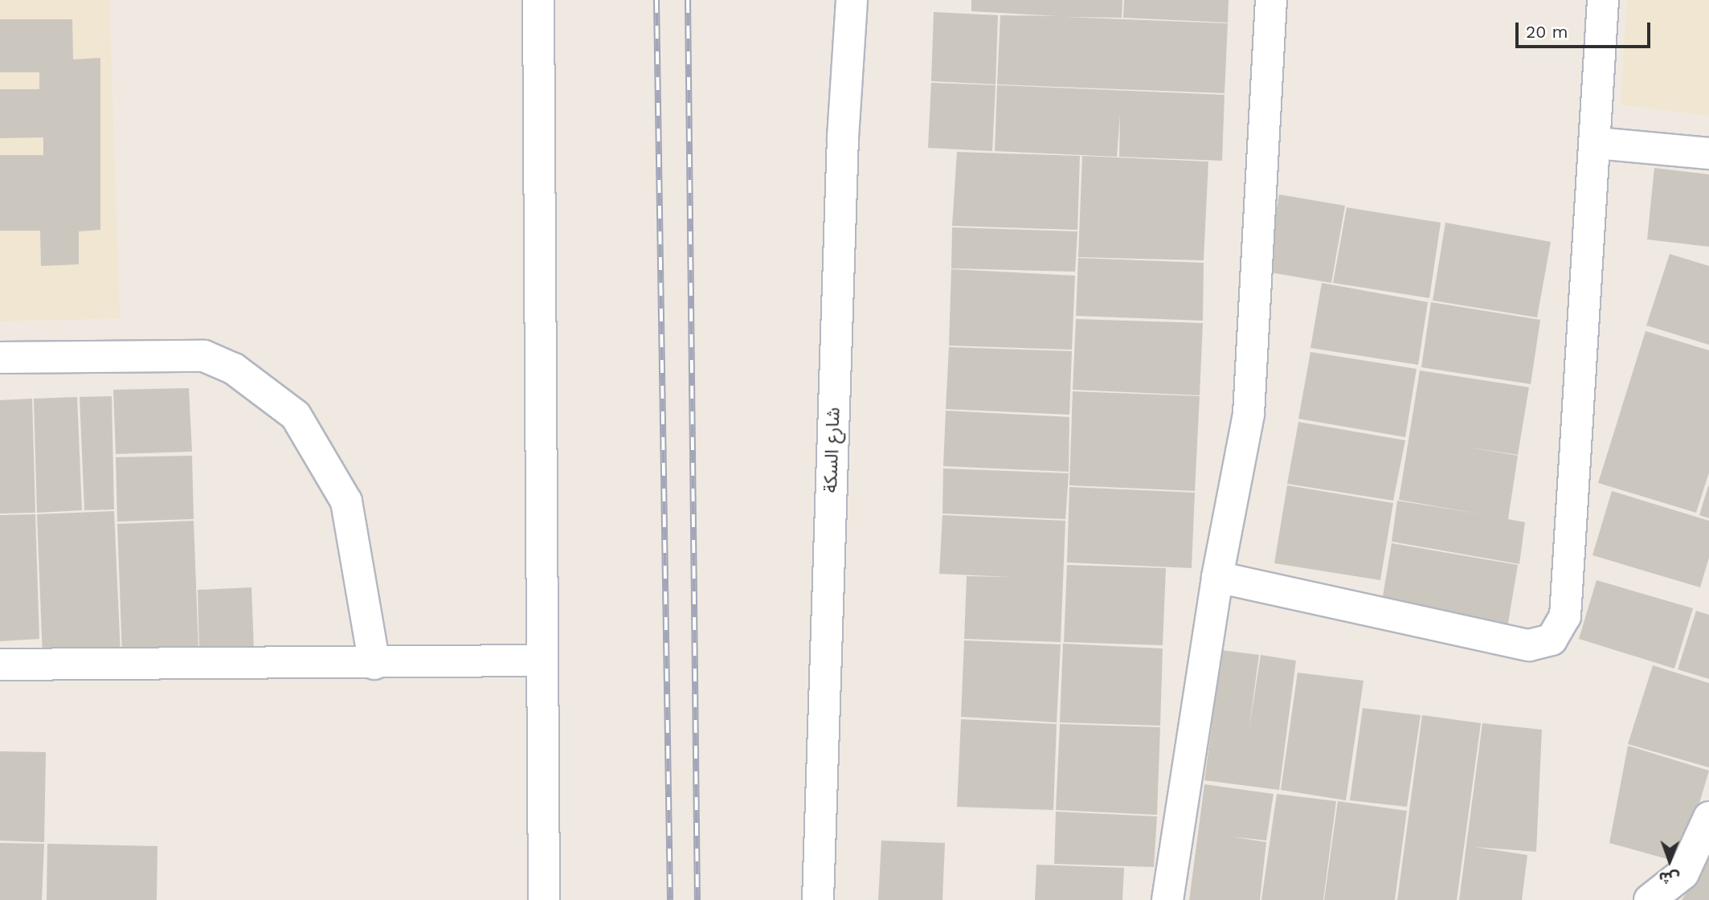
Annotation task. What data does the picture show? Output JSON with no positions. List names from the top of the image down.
{
  "streets": {
    "street": ["شارع السكة"]
  },
  "scale_bar": "20 m",
  "north": "bottom"
}
